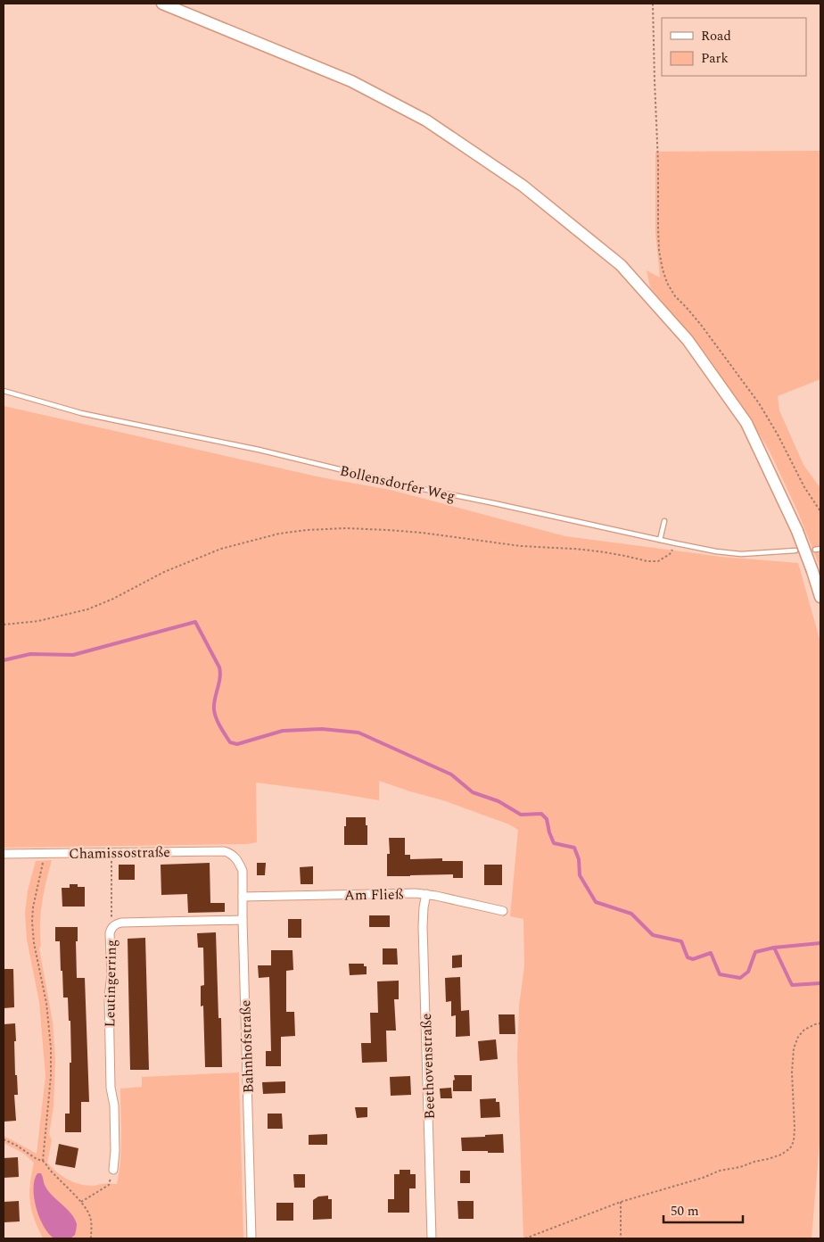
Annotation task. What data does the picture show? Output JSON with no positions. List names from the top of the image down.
{
  "streets": {
    "street": [
      "Chamissostraße",
      "Am Fließ",
      "Leutingerring",
      "Bahnhofstraße",
      "Beethovenstraße"
    ],
    "lane": ["Bollensdorfer Weg"]
  },
  "crossings": [
    ["Chamissostraße", "Bahnhofstraße"],
    ["Am Fließ", "Bahnhofstraße"],
    ["Am Fließ", "Beethovenstraße"],
    ["Leutingerring", "Bahnhofstraße"]
  ],
  "legend": ["Road", "Park"],
  "scale_bar": "50 m"
}
